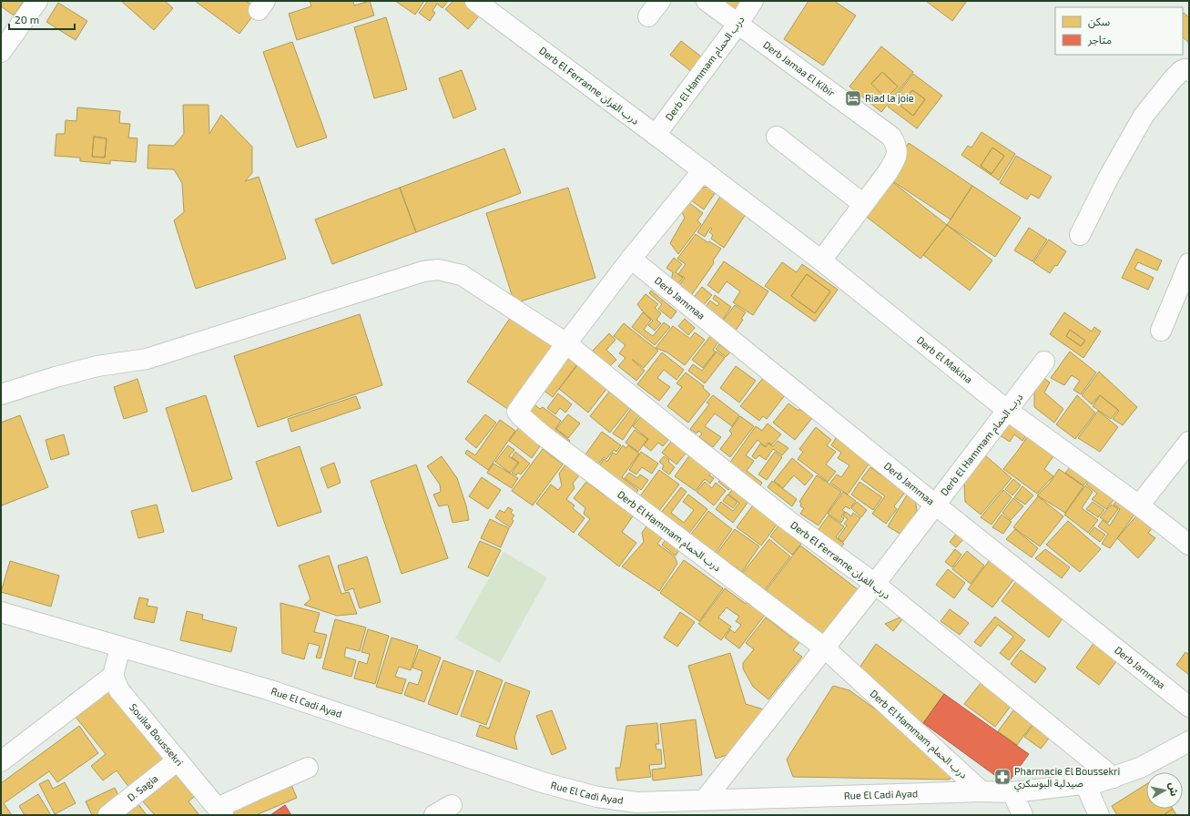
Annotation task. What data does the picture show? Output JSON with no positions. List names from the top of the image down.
{
  "streets": {
    "street": [
      "Derb El Hammam درب الحمام",
      "Derb Jamaa El Kibir",
      "Derb El Ferranne درب الفران",
      "Derb Jammaa",
      "Derb El Makina",
      "Rue El Cadi Ayad",
      "Souika Boussekri",
      "D. Sagia"
    ]
  },
  "crossings": [
    ["Derb El Hammam درب الحمام", "Derb Jamaa El Kibir"],
    ["Derb El Hammam درب الحمام", "Derb El Ferranne درب الفران"],
    ["Derb El Hammam درب الحمام", "Derb Jammaa"],
    ["Derb El Hammam درب الحمام", "Derb El Makina"],
    ["Derb El Hammam درب الحمام", "Rue El Cadi Ayad"],
    ["Derb El Ferranne درب الفران", "Derb El Makina"],
    ["Derb El Ferranne درب الفران", "Rue El Cadi Ayad"],
    ["Souika Boussekri", "D. Sagia"]
  ],
  "places": {
    "hotel": ["Riad la joie"],
    "pharmacy": ["Pharmacie El Boussekri صيدلية البوسكري"]
  },
  "legend": ["سكن", "متاجر"],
  "scale_bar": "20 m",
  "north": "right"
}
